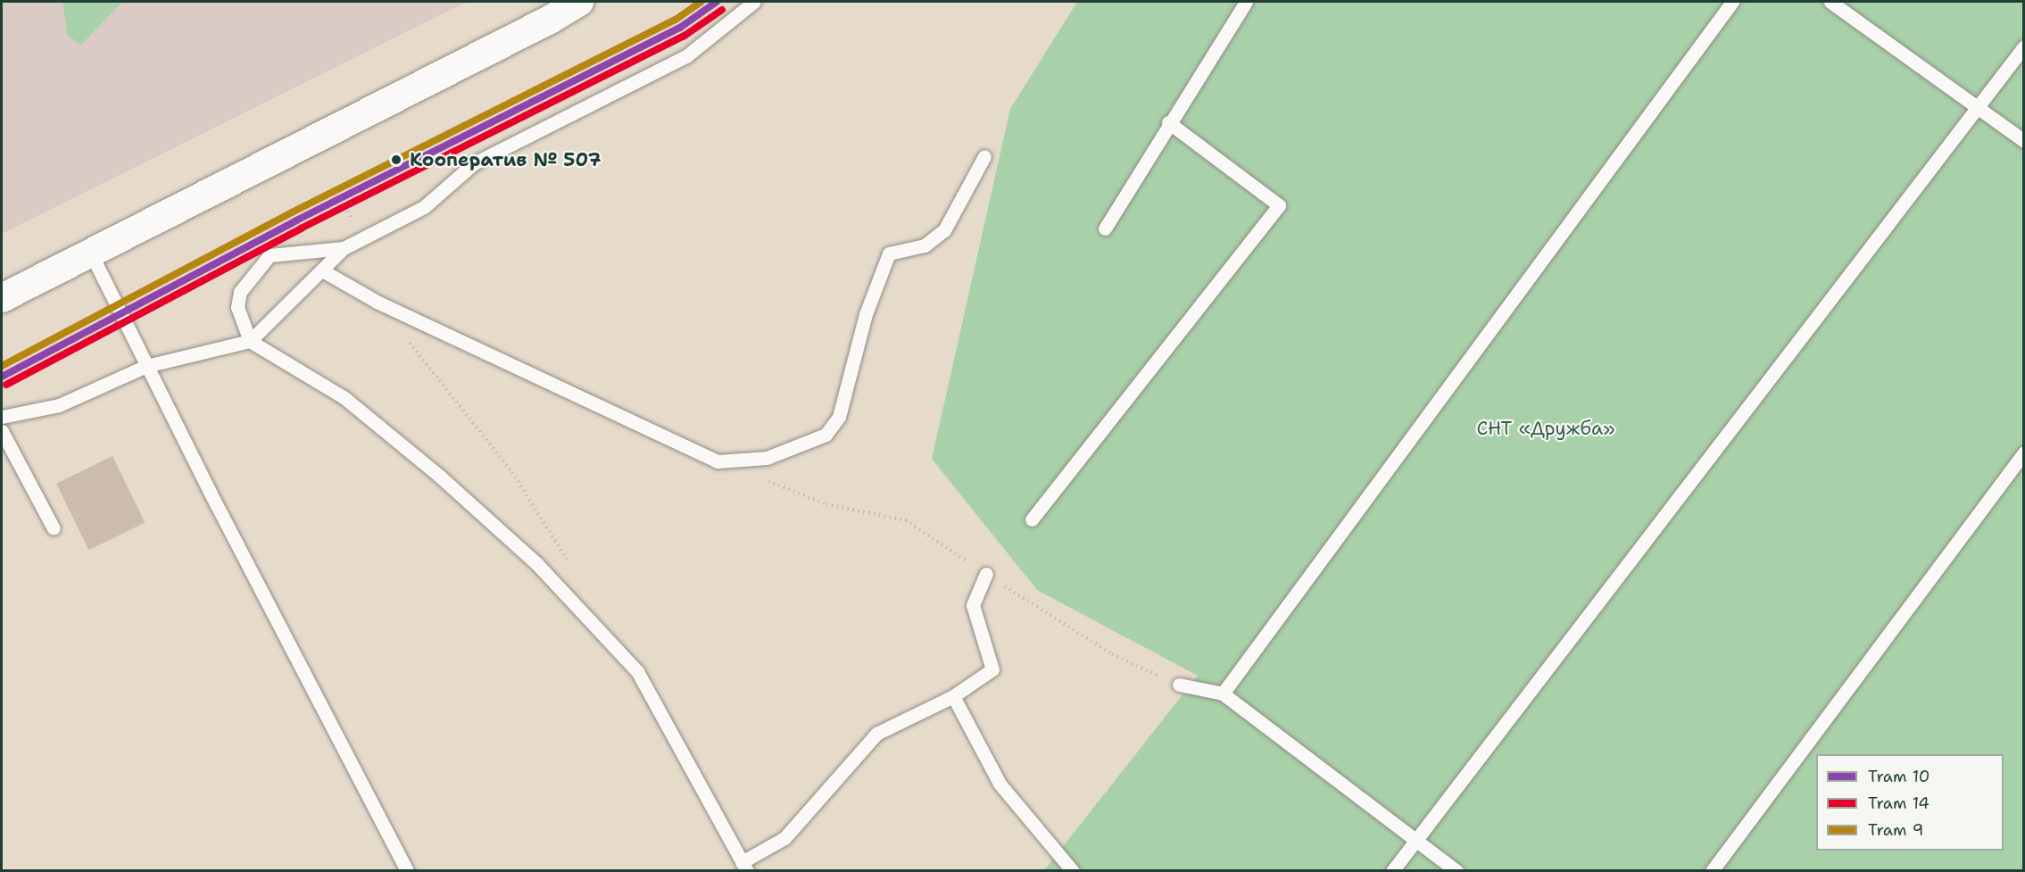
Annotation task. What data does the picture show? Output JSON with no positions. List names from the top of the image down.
{
  "parks": ["СНТ «Дружба»"],
  "places": ["Кооператив № 507"],
  "lines": ["tram line 10", "tram line 9", "tram line 14"],
  "legend": ["Tram 10", "Tram 14", "Tram 9"]
}
